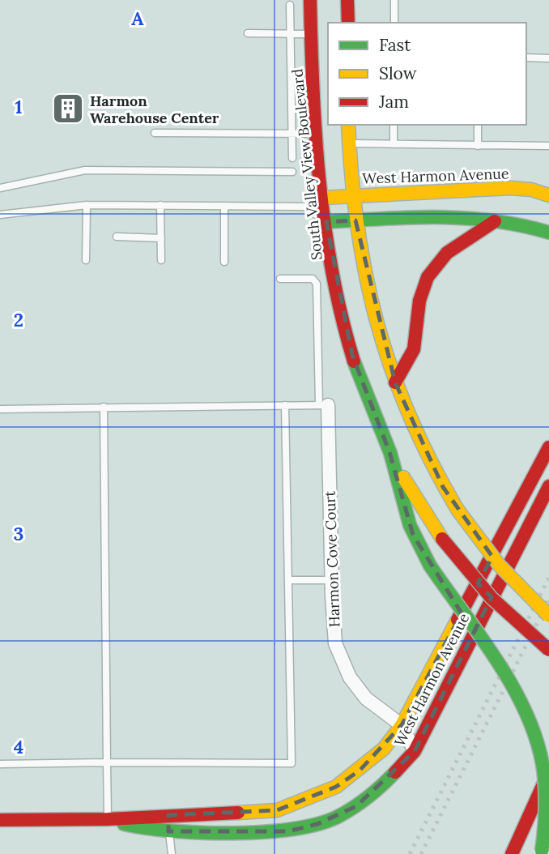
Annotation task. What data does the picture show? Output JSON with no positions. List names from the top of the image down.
{
  "streets": {
    "main road": ["South Valley View Boulevard", "West Harmon Avenue"],
    "street": ["Harmon Cove Court"]
  },
  "crossings": [
    ["South Valley View Boulevard", "West Harmon Avenue"],
    ["West Harmon Avenue", "Harmon Cove Court"]
  ],
  "places": {
    "building": ["Harmon Warehouse Center"]
  },
  "legend": ["Fast", "Slow", "Jam"],
  "grid": {
    "columns": ["A"],
    "rows": [
      "1",
      "2",
      "3",
      "4"
    ]
  }
}
